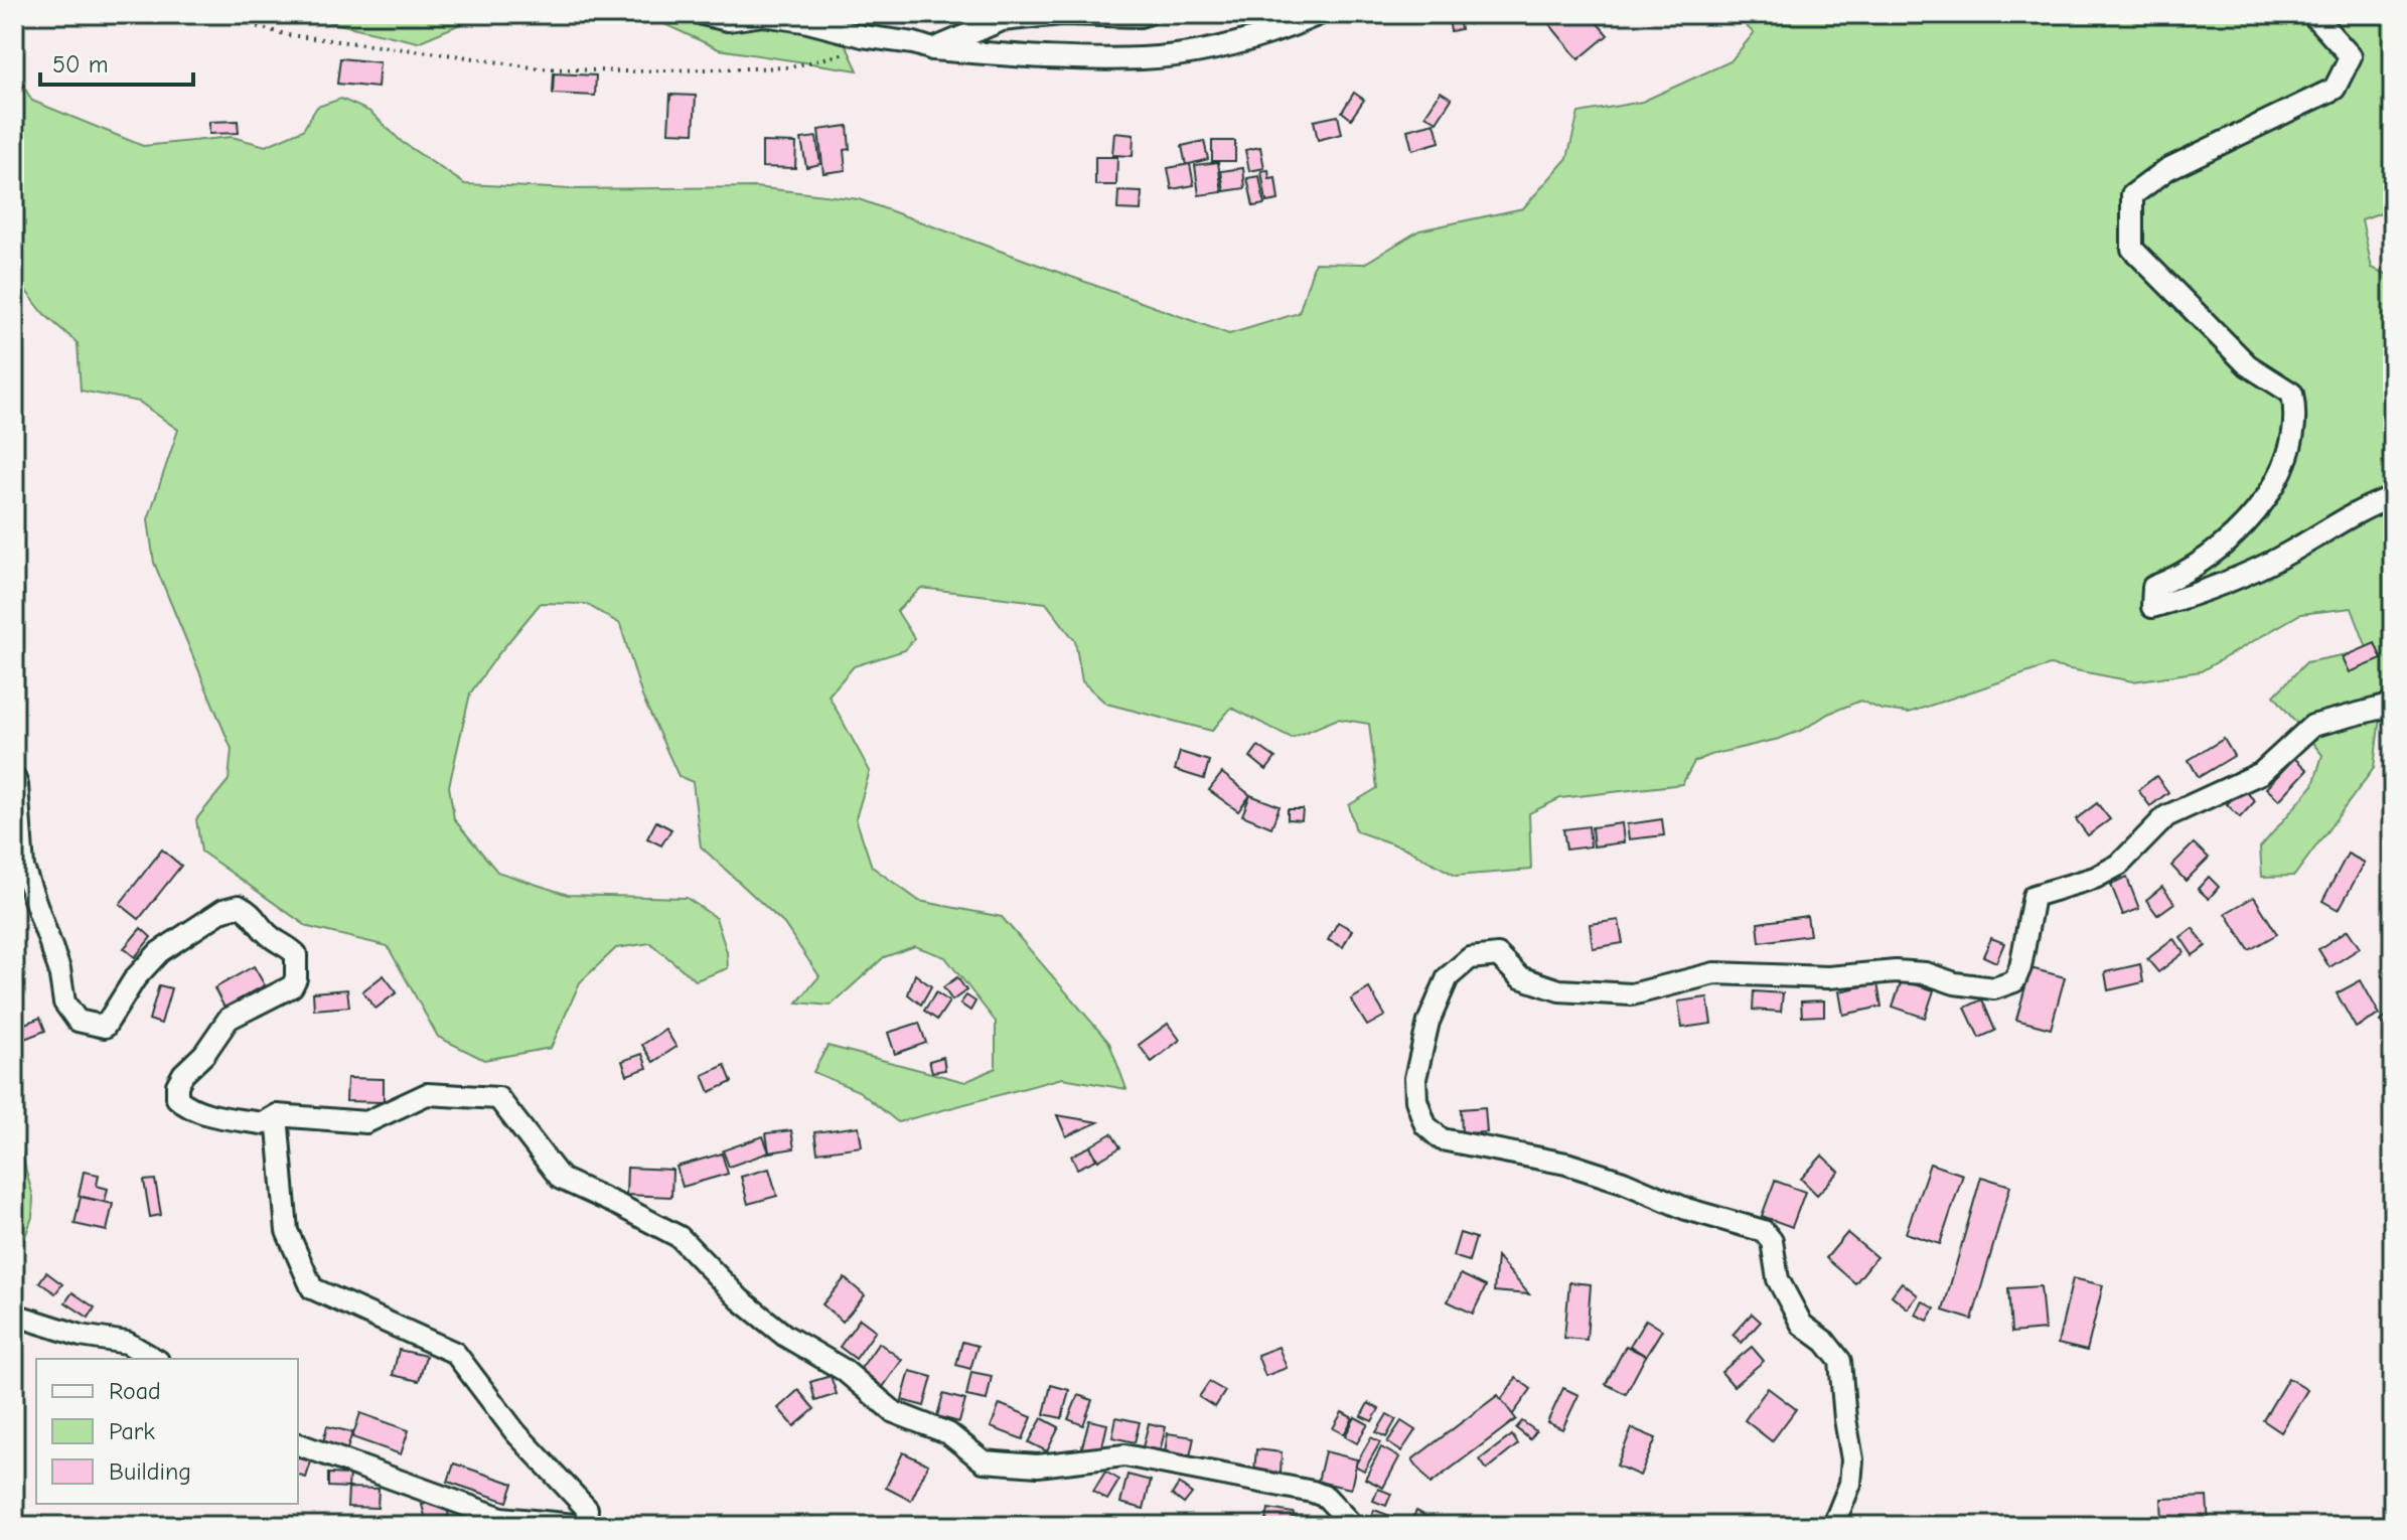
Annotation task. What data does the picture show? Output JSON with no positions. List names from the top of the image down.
{
  "legend": ["Road", "Park", "Building"],
  "scale_bar": "50 m"
}
